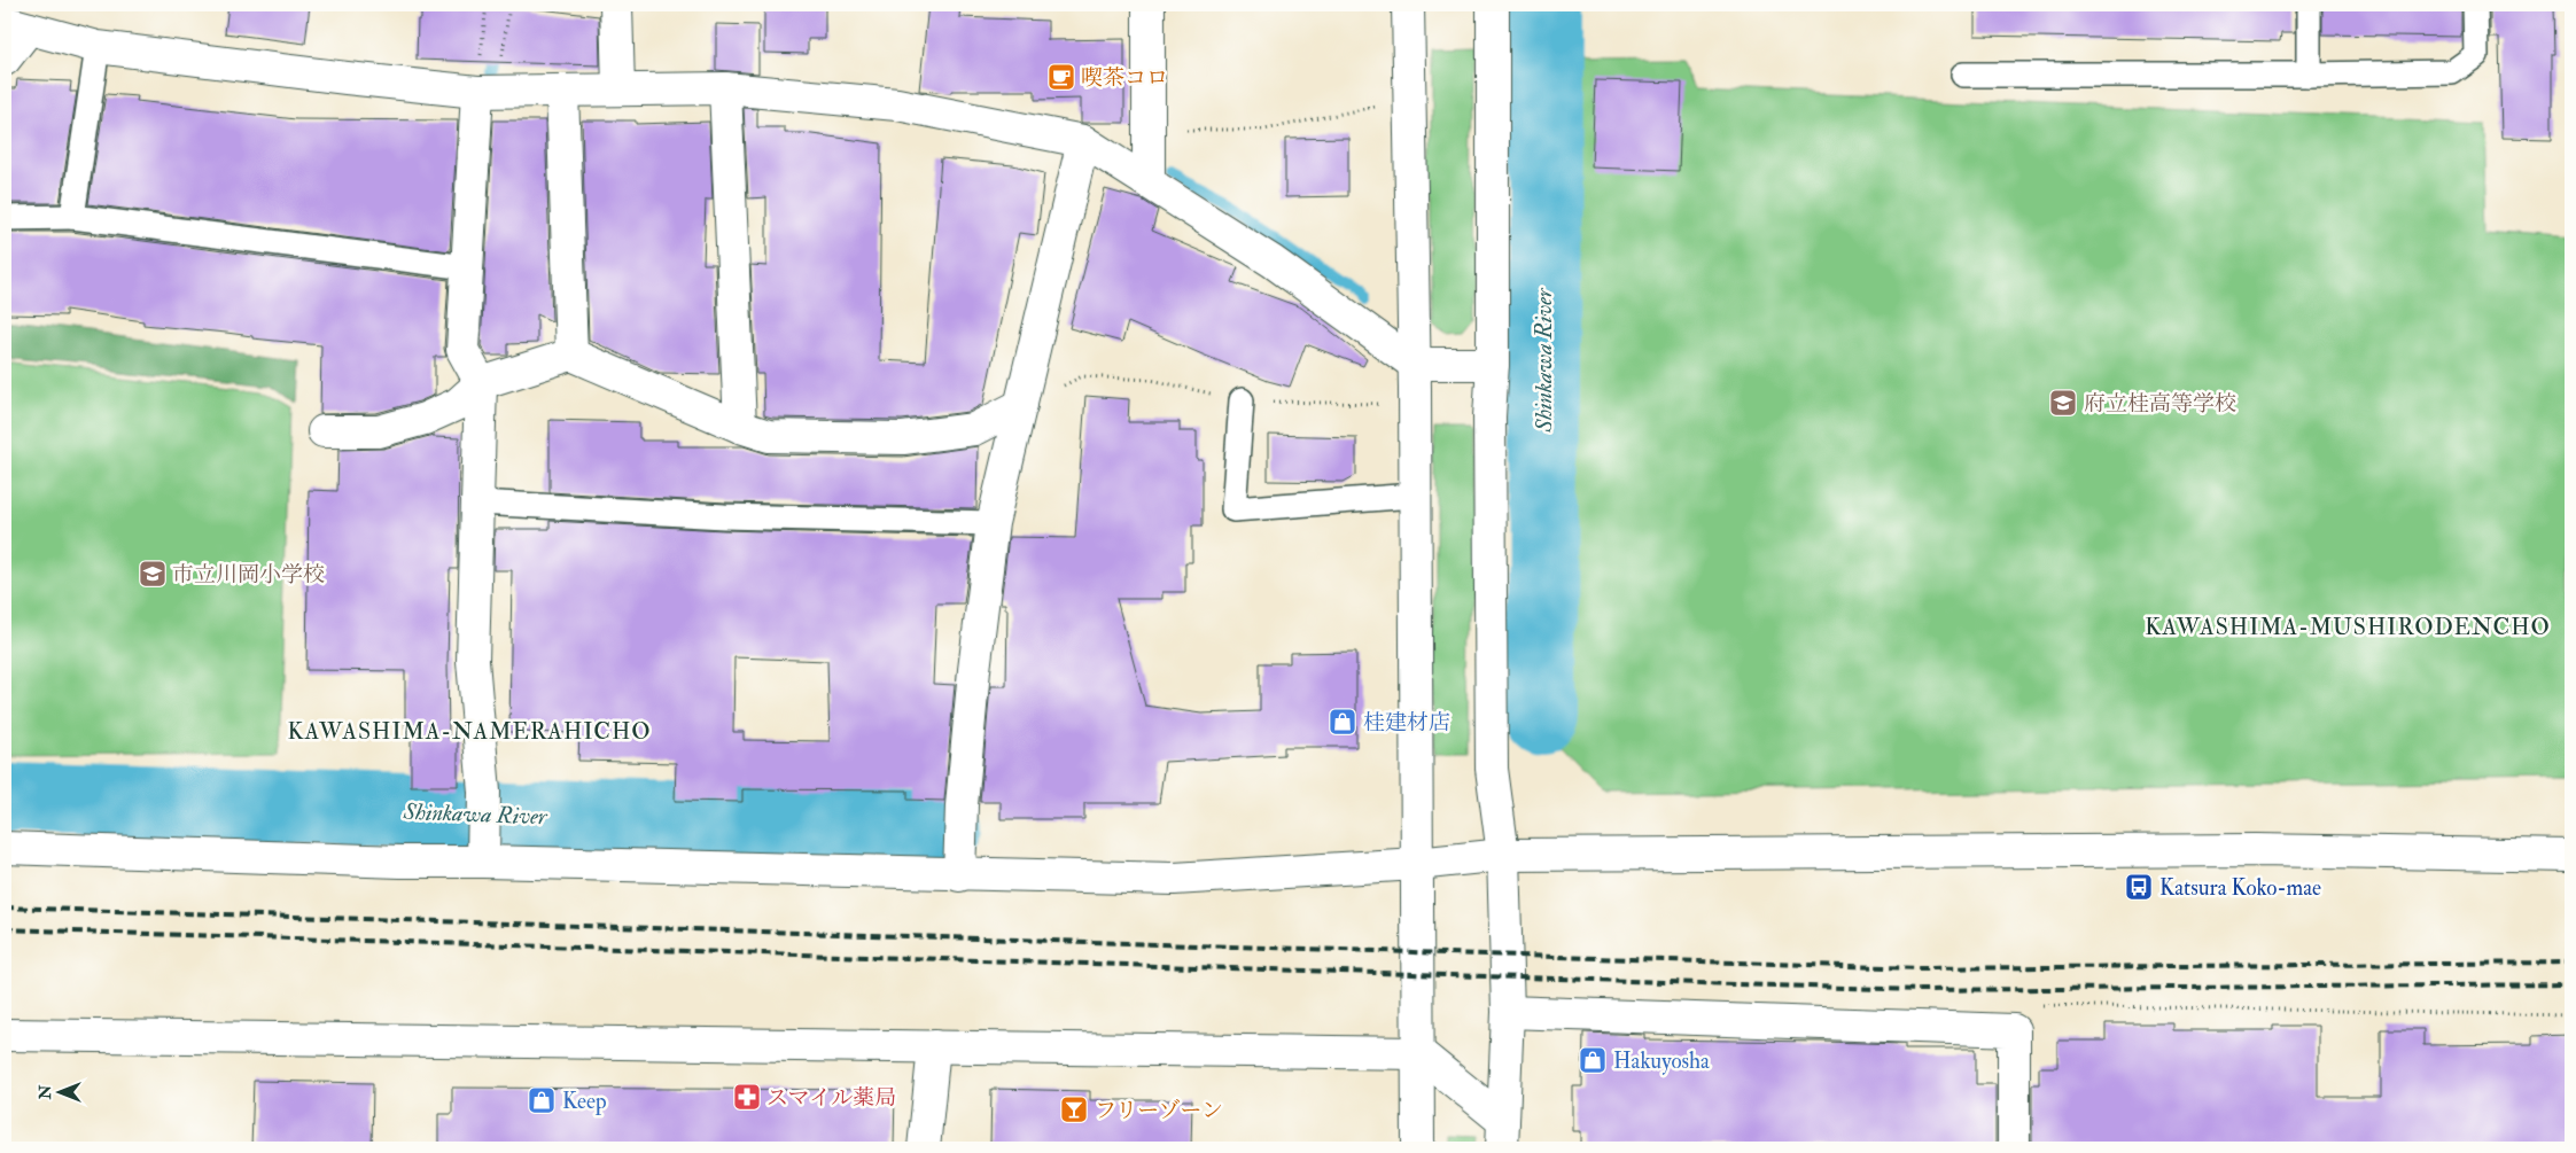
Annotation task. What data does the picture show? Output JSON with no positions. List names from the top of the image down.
{
  "districts": ["KAWASHIMA-MUSHIRODENCHO", "KAWASHIMA-NAMERAHICHO"],
  "water": ["Shinkawa River"],
  "places": {
    "cafe": ["喫茶コロ"],
    "school or university": ["府立桂高等学校", "市立川岡小学校"],
    "shop": ["桂建材店", "Hakuyosha", "Keep"],
    "bus stop": ["Katsura Koko-mae"],
    "pharmacy": ["スマイル薬局"],
    "bar": ["フリーゾーン"]
  },
  "north": "left"
}
